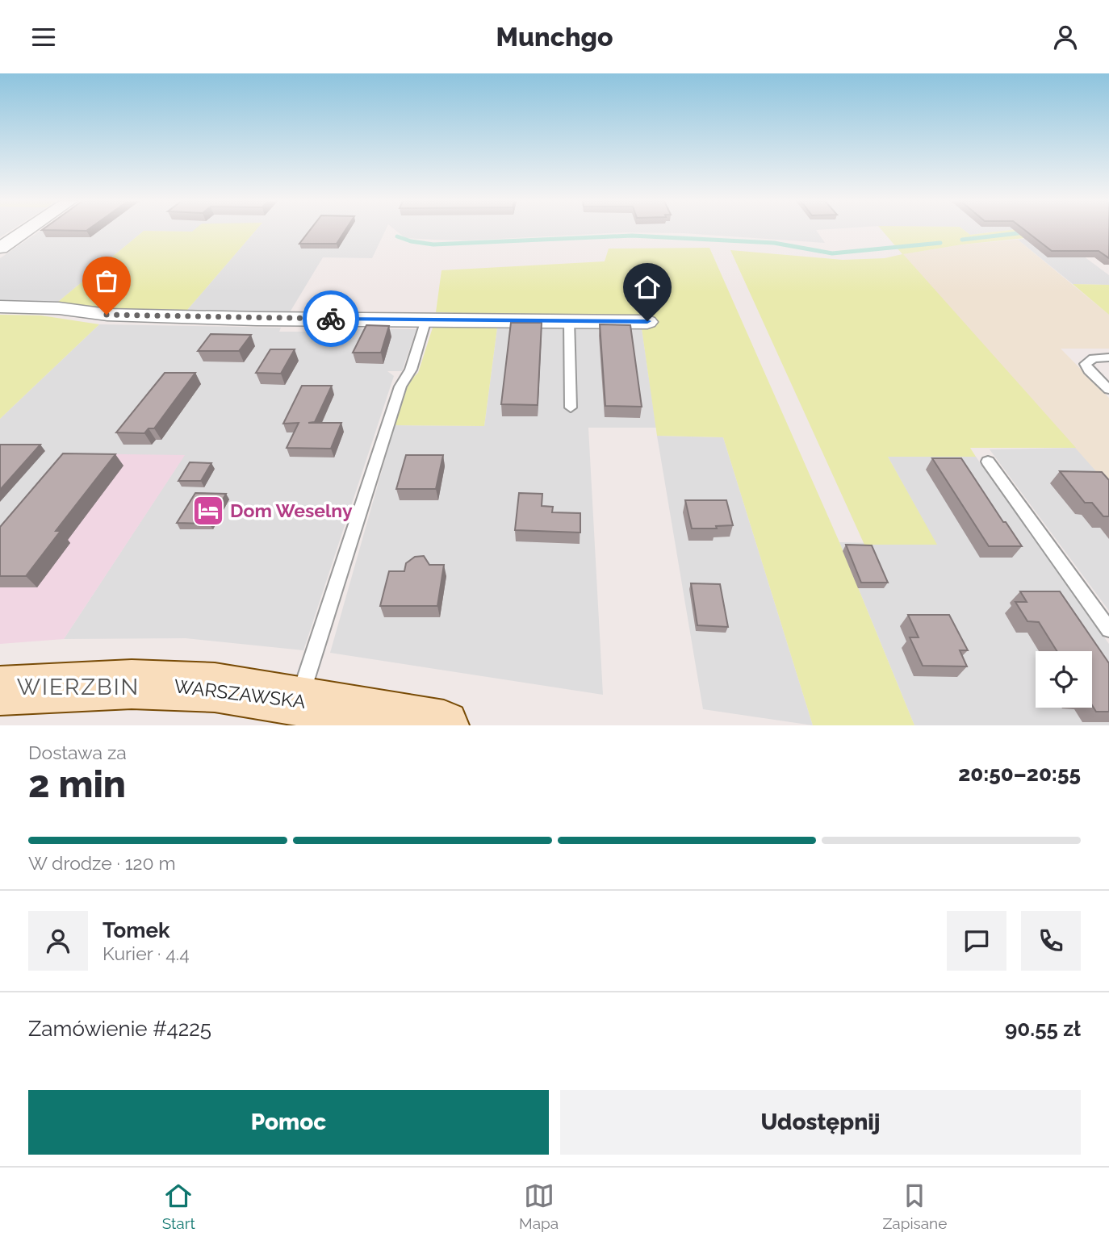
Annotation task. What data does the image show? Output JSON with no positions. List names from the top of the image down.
{
  "streets": {
    "main road": ["WARSZAWSKA"]
  },
  "districts": ["WIERZBIN"],
  "places": {
    "hotel": ["Dom Weselny"]
  },
  "page": {
    "header": "Munchgo",
    "heading": ["2 min", "Dostawa za", "20:50–20:55"],
    "panel": [
      "Tomek",
      "Kurier · 4.4",
      "Zamówienie #4225",
      "90.55 zł"
    ],
    "bar": "W drodze · 120 m",
    "buttons": ["Pomoc", "Udostępnij"],
    "tabs": ["Start", "Mapa", "Zapisane"]
  }
}
